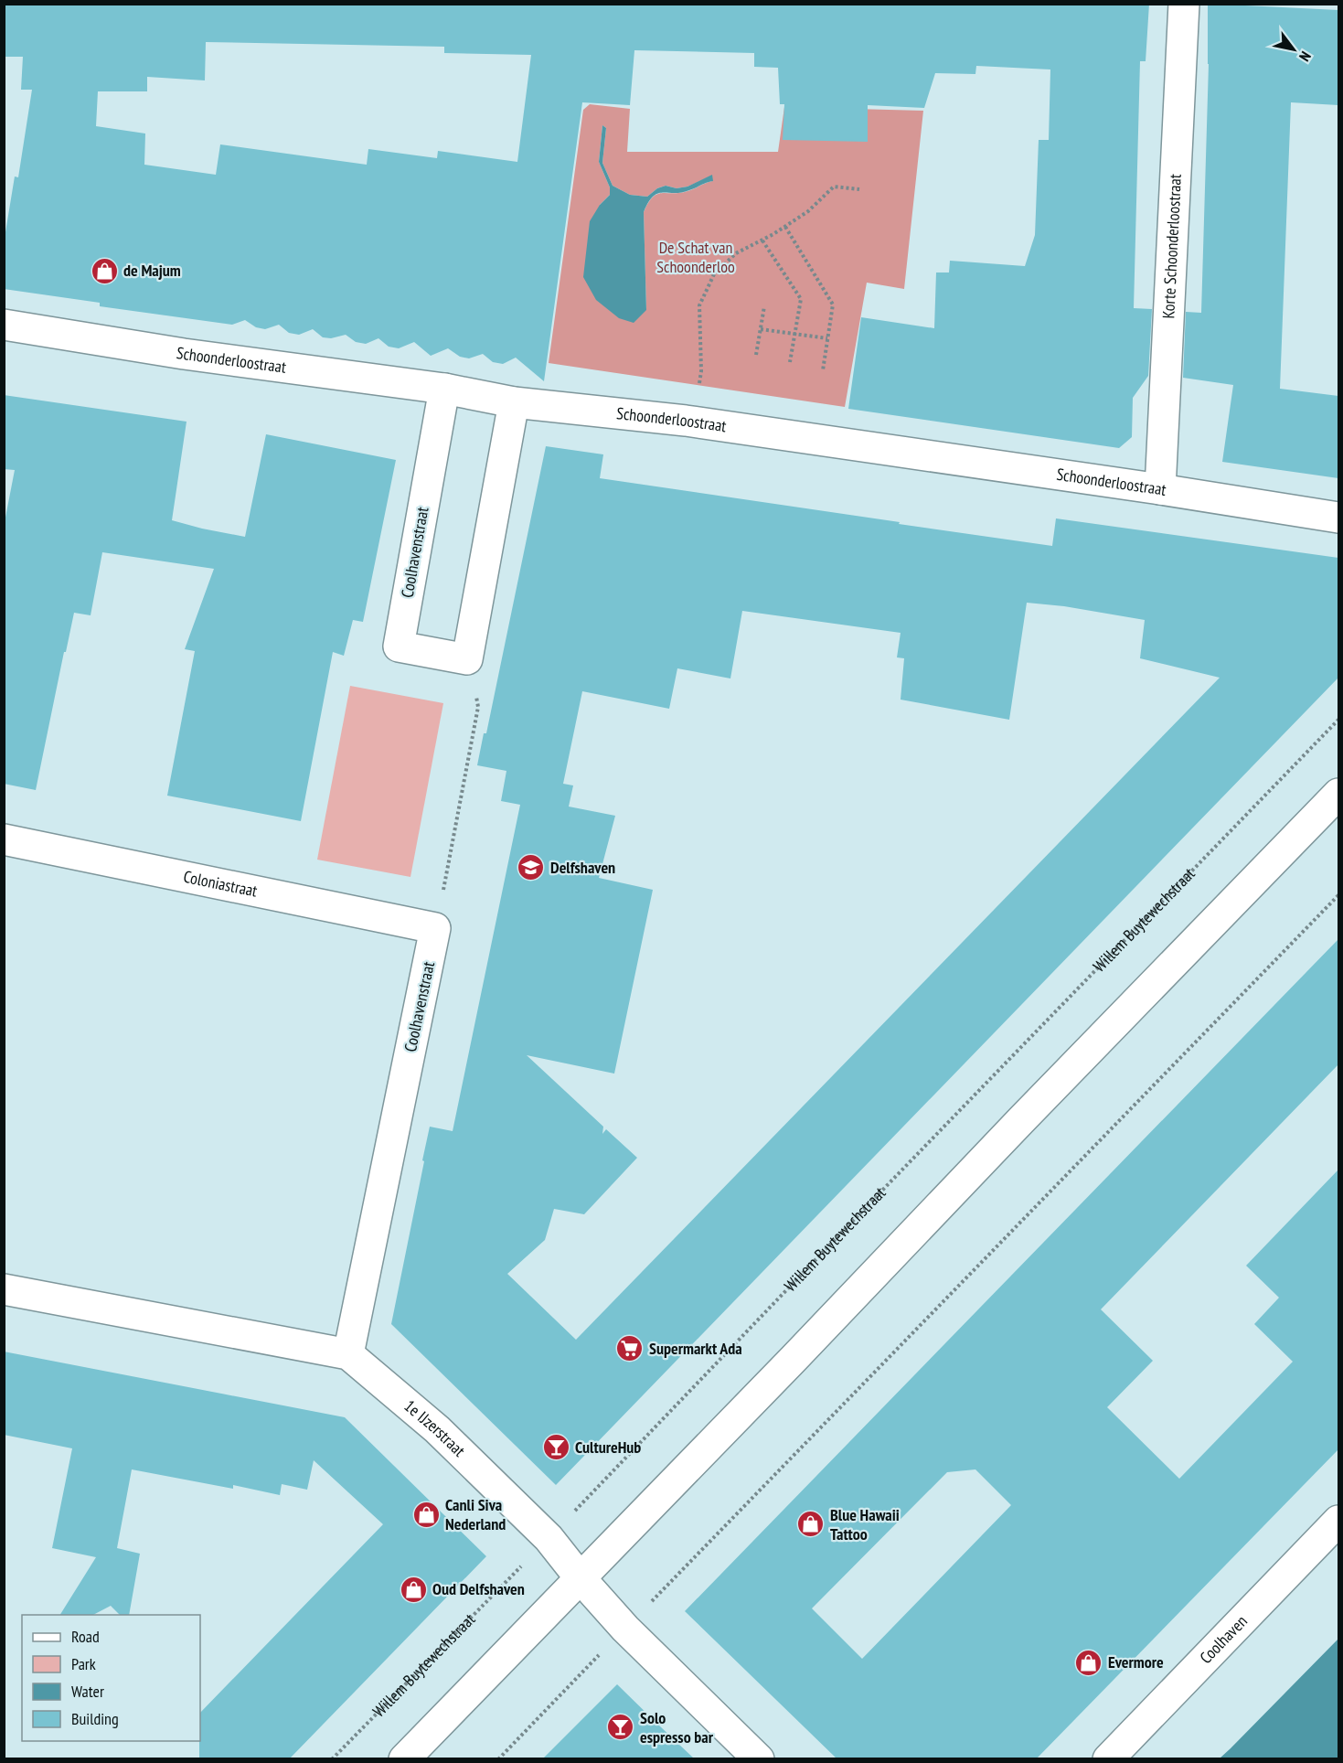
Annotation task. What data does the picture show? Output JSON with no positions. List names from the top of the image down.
{
  "streets": {
    "street": [
      "Korte Schoonderloostraat",
      "Schoonderloostraat",
      "Coolhavenstraat",
      "Coloniastraat",
      "1e IJzerstraat",
      "Coolhaven"
    ],
    "path": ["Willem Buytewechstraat"]
  },
  "crossings": [
    ["Korte Schoonderloostraat", "Schoonderloostraat"],
    ["Schoonderloostraat", "Coolhavenstraat"],
    ["Coolhavenstraat", "Coloniastraat"],
    ["Coolhavenstraat", "1e IJzerstraat"],
    ["Willem Buytewechstraat", "1e IJzerstraat"]
  ],
  "parks": ["De Schat van Schoonderloo"],
  "places": {
    "shop": [
      "de Majum",
      "Canli Siva Nederland",
      "Blue Hawaii Tattoo",
      "Oud Delfshaven",
      "Evermore"
    ],
    "school or university": ["Delfshaven"],
    "supermarket": ["Supermarkt Ada"],
    "bar": ["CultureHub", "Solo espresso bar"]
  },
  "legend": [
    "Road",
    "Park",
    "Water",
    "Building"
  ],
  "north": "bottom right"
}
